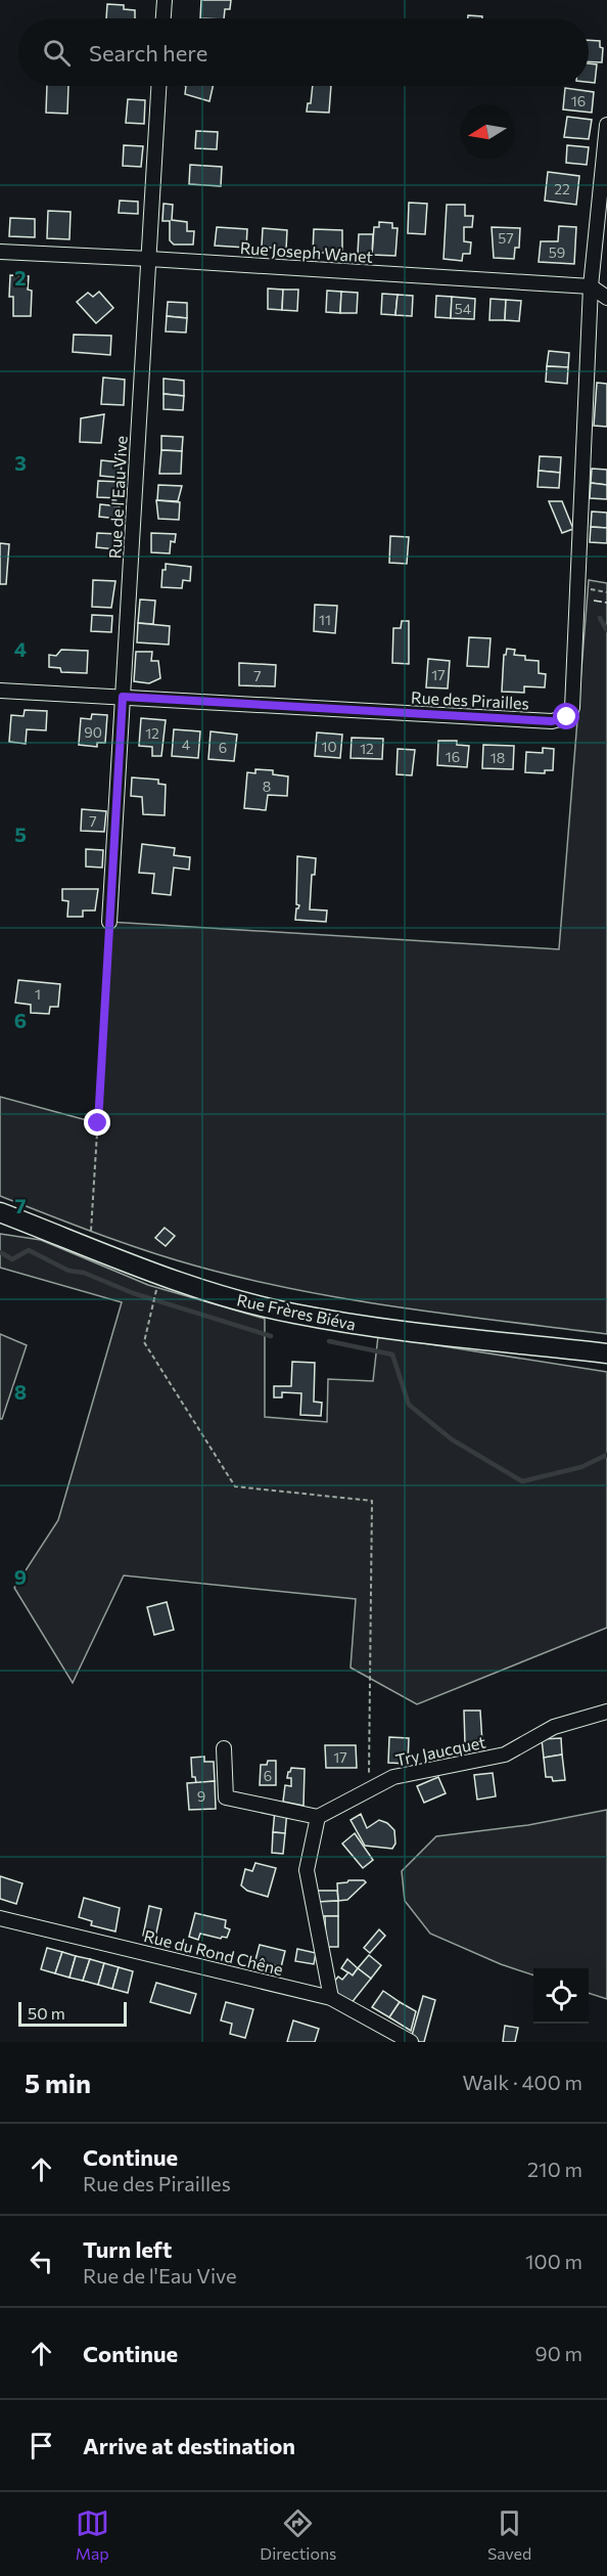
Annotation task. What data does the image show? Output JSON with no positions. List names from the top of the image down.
{
  "streets": {
    "street": [
      "Rue Joseph Wanet",
      "Rue de l'Eau Vive",
      "Rue des Pirailles",
      "Rue Frères Biéva",
      "Try Jaucquet",
      "Rue du Rond Chêne"
    ]
  },
  "crossings": [
    ["Rue Joseph Wanet", "Rue de l'Eau Vive"],
    ["Rue Joseph Wanet", "Rue des Pirailles"],
    ["Rue de l'Eau Vive", "Rue des Pirailles"]
  ],
  "house_numbers": [
    "16",
    "22",
    "57",
    "59",
    "54",
    "11",
    "17",
    "7",
    "90",
    "12",
    "4",
    "10",
    "6",
    "12",
    "16",
    "18",
    "8",
    "7",
    "1",
    "17",
    "6",
    "9"
  ],
  "scale_bar": "50 m",
  "north": "left",
  "page": {
    "search": "Search here",
    "scale": "50 m",
    "heading": ["5 min", "Walk · 400 m"],
    "list": [
      ["Continue", "Rue des Pirailles", "210 m"],
      ["Turn left", "Rue de l'Eau Vive", "100 m"],
      ["Continue", "90 m"],
      "Arrive at destination"
    ],
    "nav": ["Map", "Directions", "Saved"]
  },
  "grid": {
    "rows": [
      "2",
      "3",
      "4",
      "5",
      "6",
      "7",
      "8",
      "9"
    ]
  }
}
